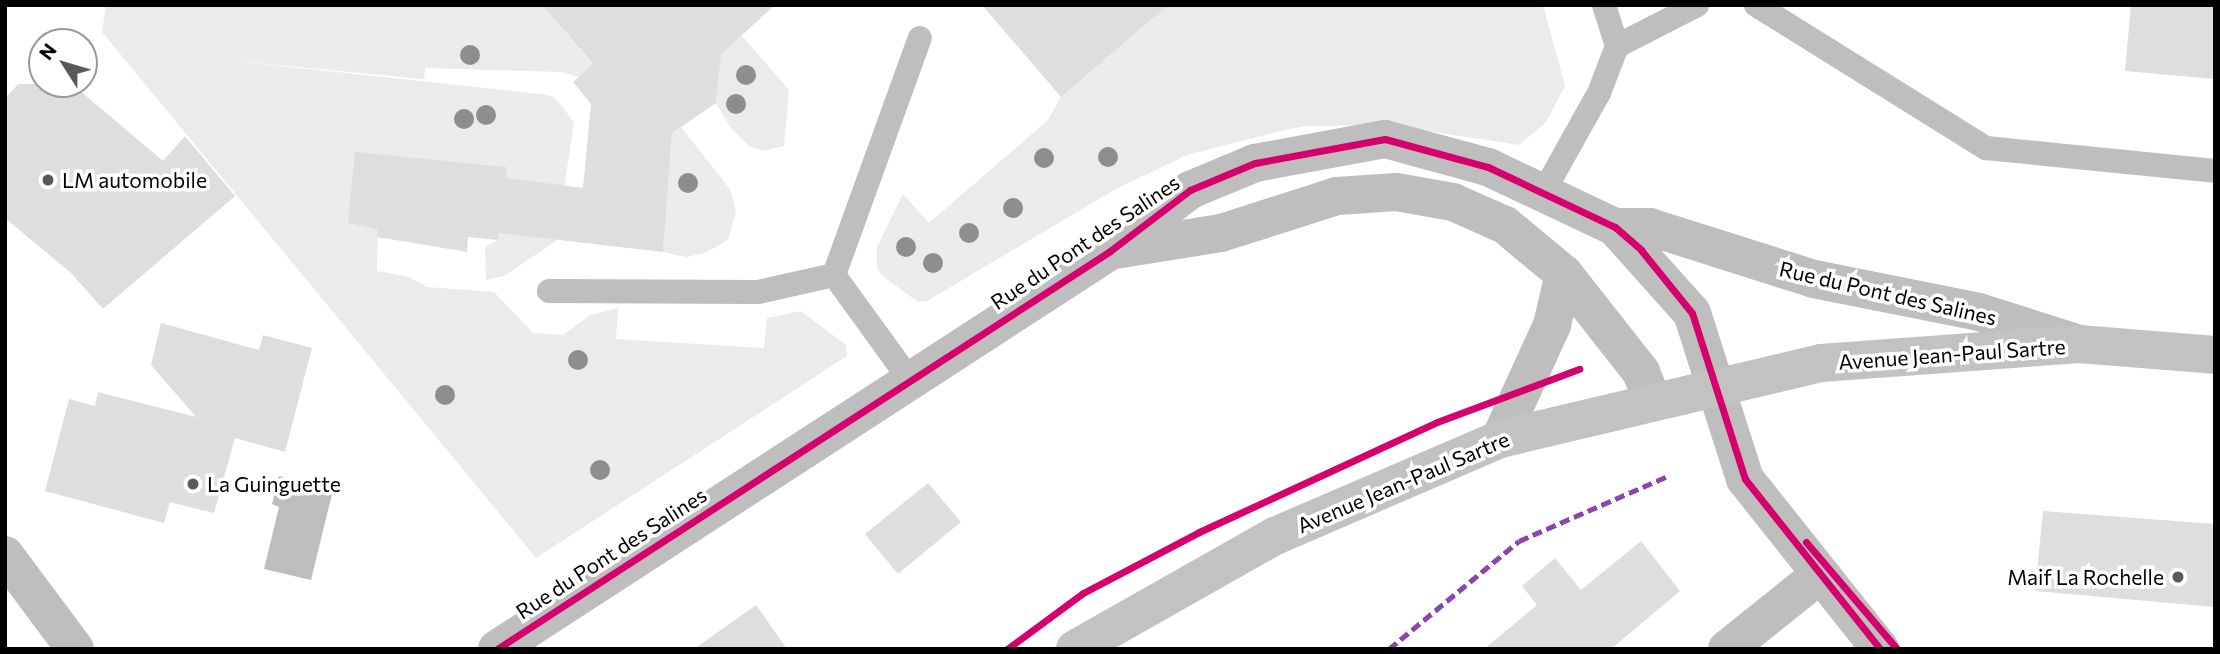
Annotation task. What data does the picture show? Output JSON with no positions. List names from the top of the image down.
{
  "streets": {
    "main road": ["Avenue Jean-Paul Sartre"],
    "street": ["Rue du Pont des Salines"]
  },
  "crossings": [
    ["Rue du Pont des Salines", "Avenue Jean-Paul Sartre"]
  ],
  "places": ["LM automobile", "La Guinguette", "Maif La Rochelle"],
  "north": "top left"
}
